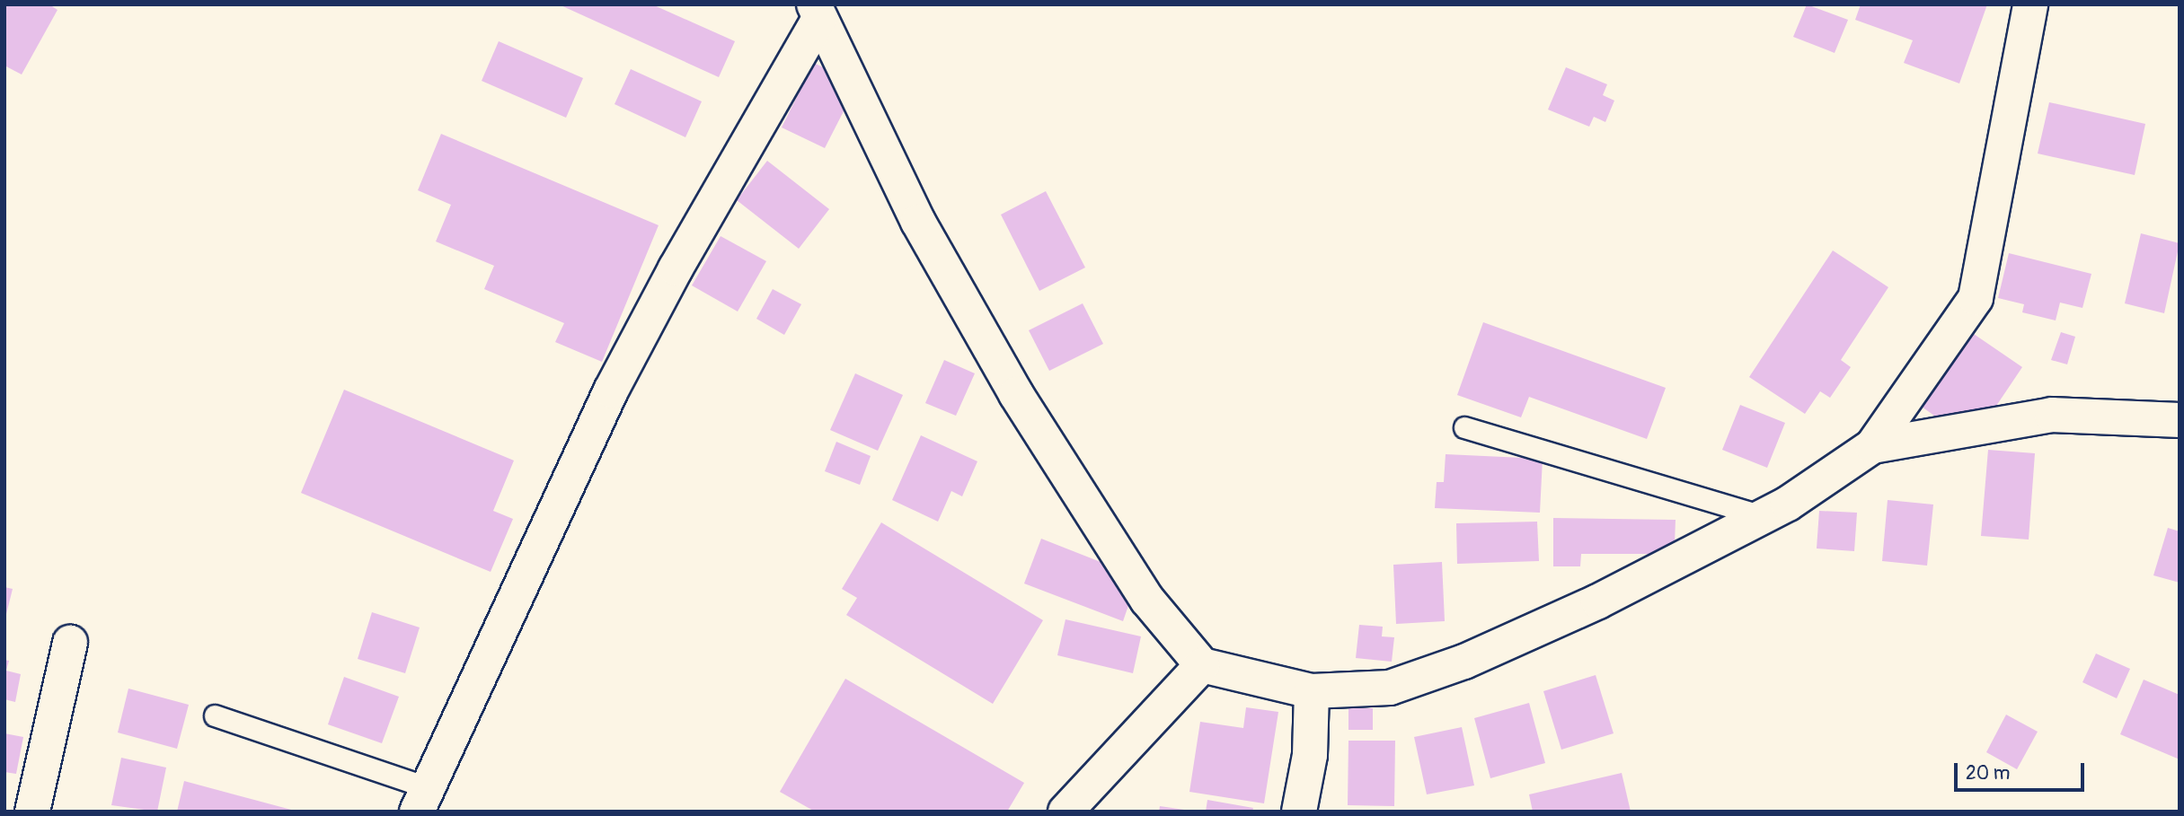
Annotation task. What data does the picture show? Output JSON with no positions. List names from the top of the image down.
{
  "scale_bar": "20 m"
}
